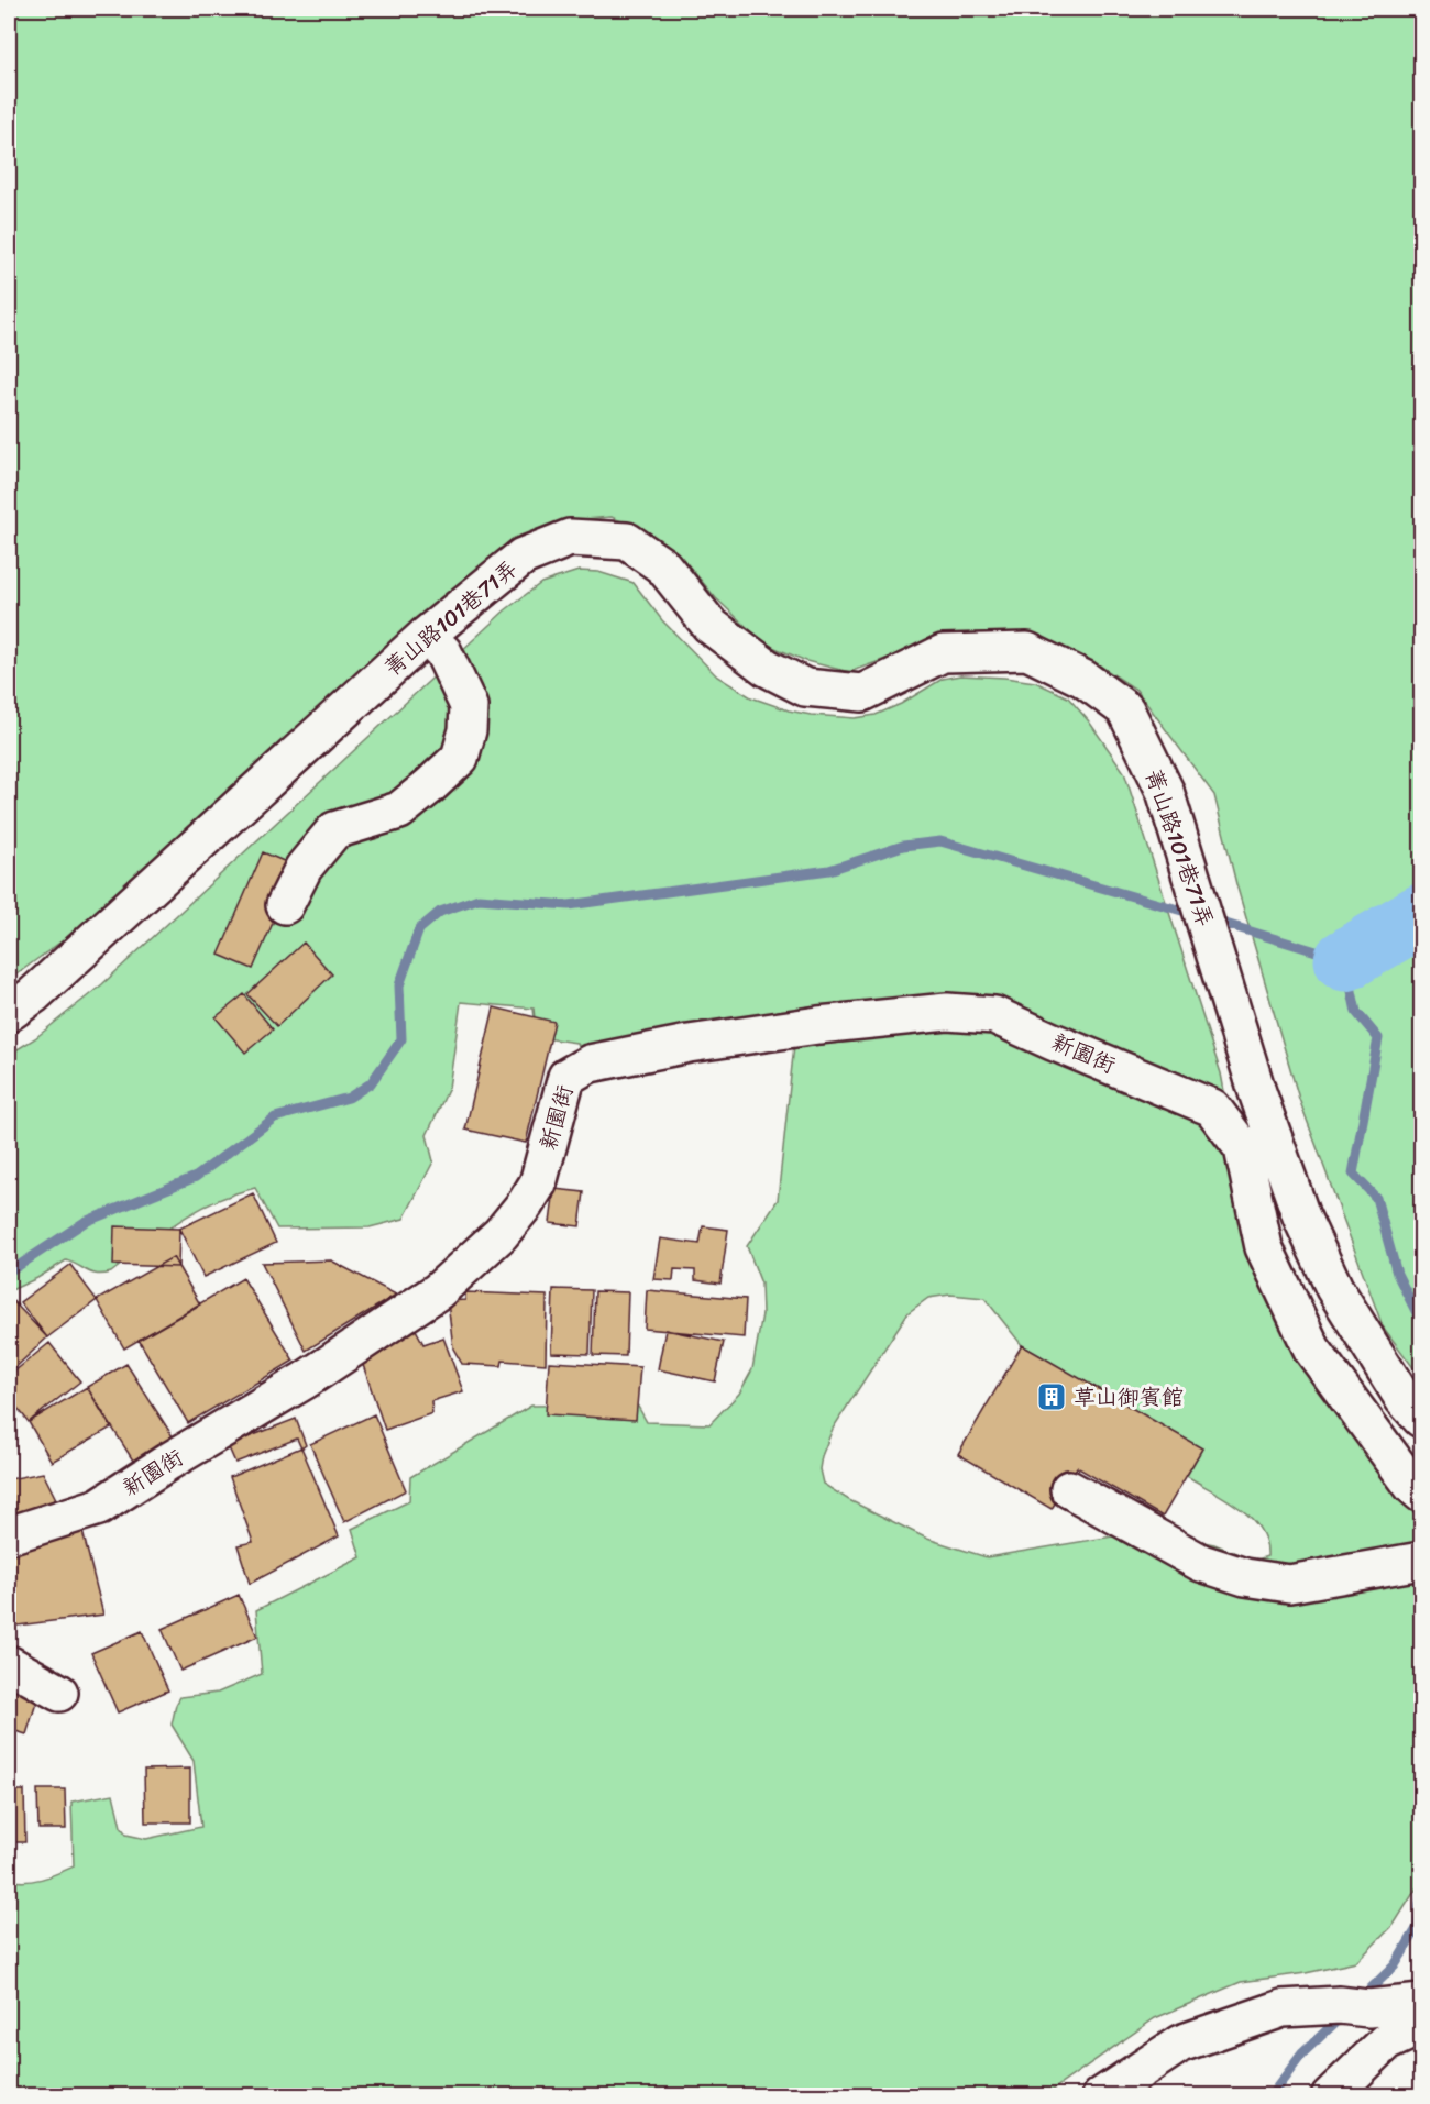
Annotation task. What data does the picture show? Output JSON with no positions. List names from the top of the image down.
{
  "streets": {
    "street": ["菁山路101巷71弄", "新園街"]
  },
  "places": {
    "building": ["草山御賓館"]
  }
}
